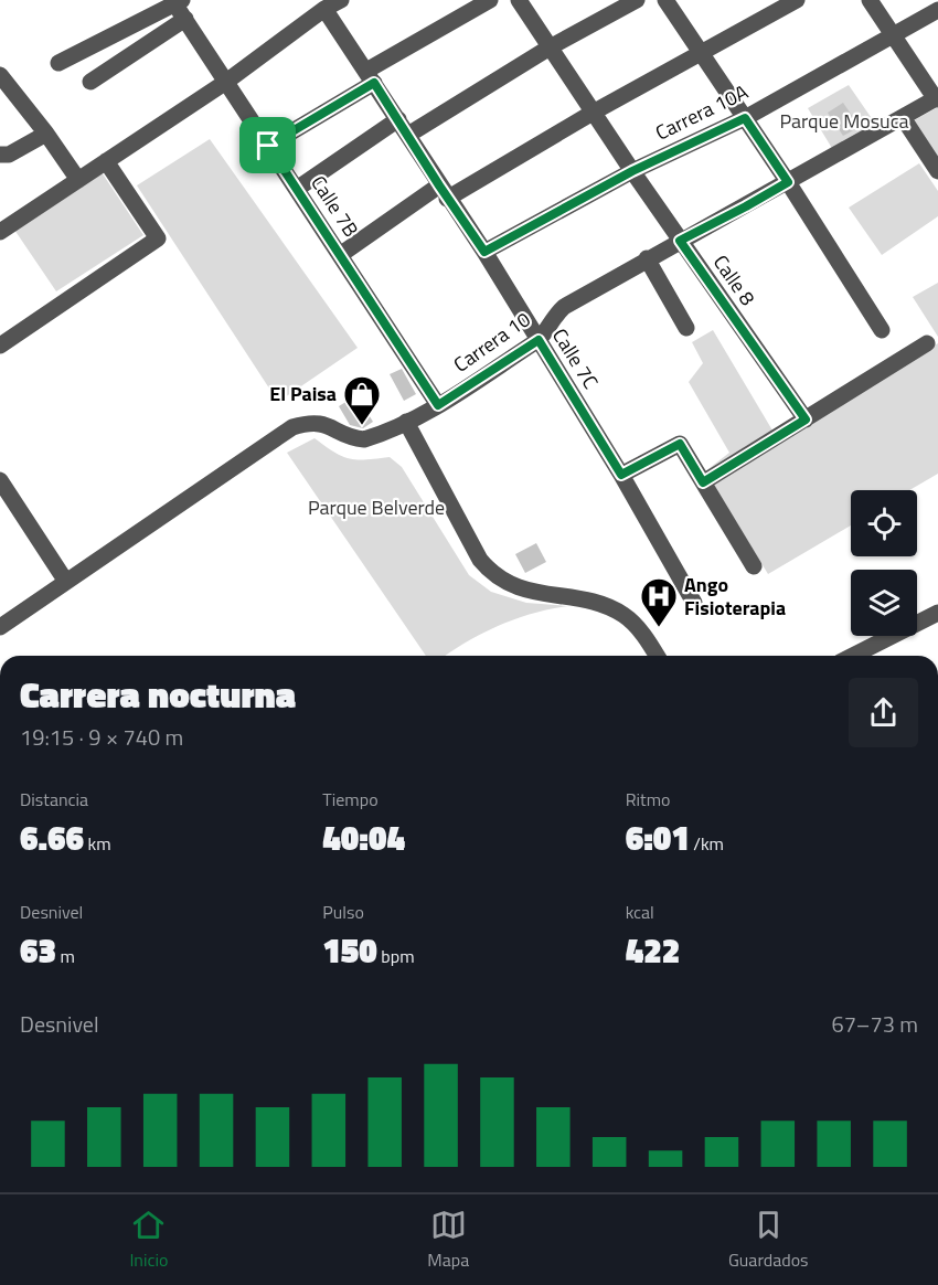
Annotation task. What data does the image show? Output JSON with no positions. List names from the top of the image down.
{
  "streets": {
    "street": [
      "Carrera 10A",
      "Calle 7B",
      "Calle 8",
      "Carrera 10",
      "Calle 7C"
    ]
  },
  "crossings": [
    ["Carrera 10A", "Calle 8"],
    ["Carrera 10A", "Calle 7C"],
    ["Calle 7B", "Carrera 10"],
    ["Calle 8", "Carrera 10"],
    ["Carrera 10", "Calle 7C"]
  ],
  "parks": ["Parque Mosuca", "Parque Belverde"],
  "places": {
    "shop": ["El Paisa"],
    "hospital": ["Ango Fisioterapia"]
  },
  "page": {
    "heading": ["Carrera nocturna", "19:15 · 9 × 740 m"],
    "stats": [
      ["Distancia", "6.66 km"],
      ["Tiempo", "40:04"],
      ["Ritmo", "6:01 /km"],
      ["Desnivel", "63 m"],
      ["Pulso", "150 bpm"],
      ["kcal", "422"]
    ],
    "chart": ["Desnivel", "67–73 m"],
    "tabs": ["Inicio", "Mapa", "Guardados"]
  }
}
